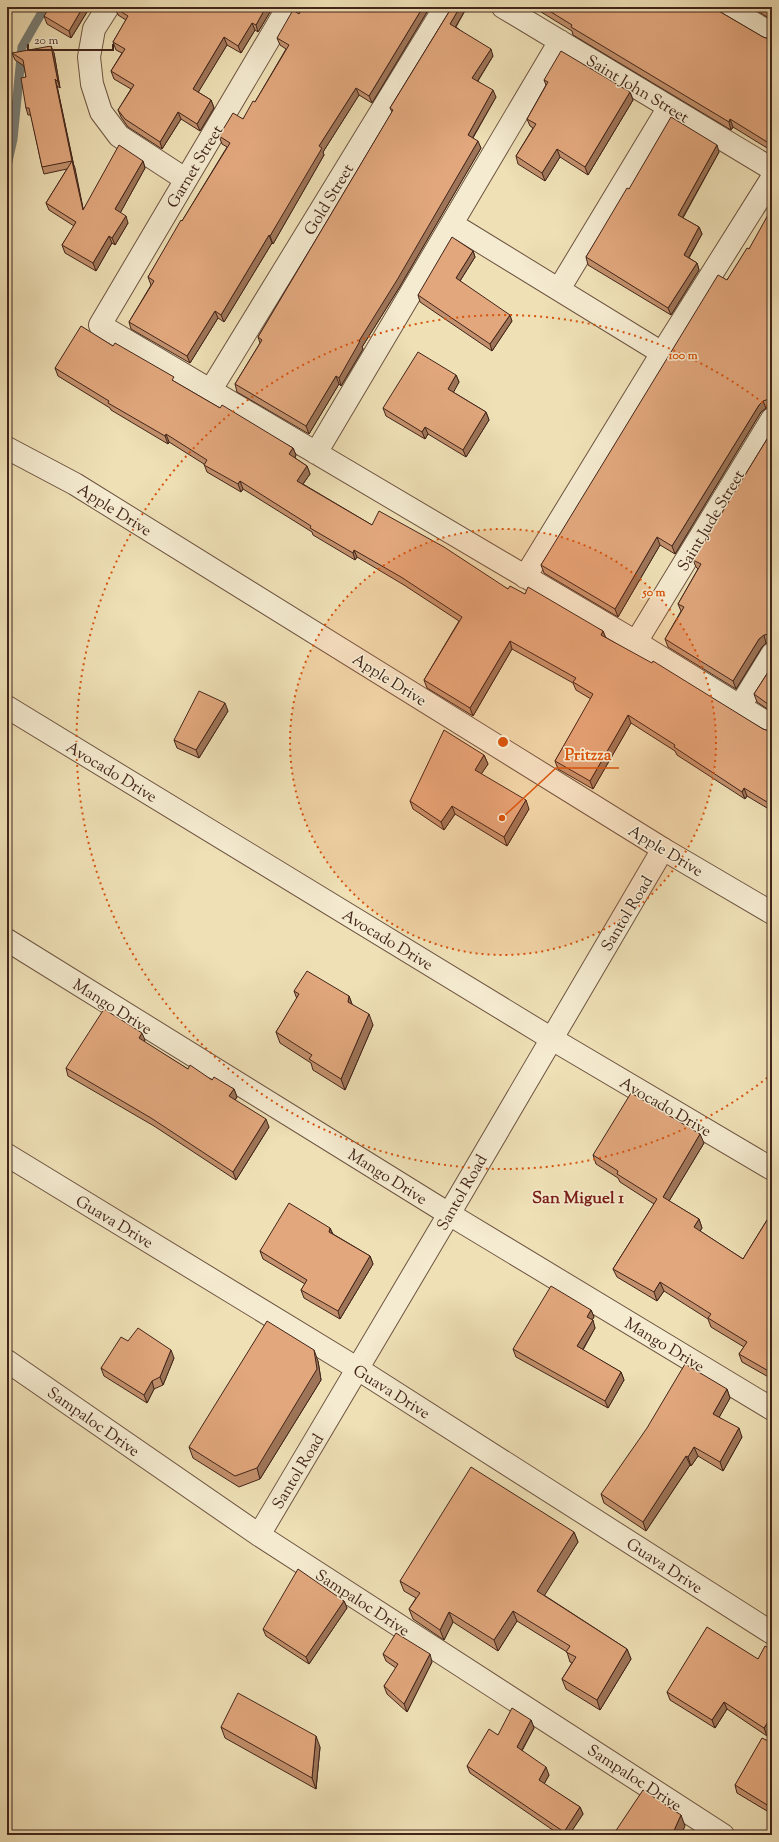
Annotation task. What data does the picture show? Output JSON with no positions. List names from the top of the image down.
{
  "streets": {
    "street": [
      "Saint John Street",
      "Garnet Street",
      "Gold Street",
      "Apple Drive",
      "Saint Jude Street",
      "Avocado Drive",
      "Santol Road",
      "Mango Drive",
      "Guava Drive",
      "Sampaloc Drive"
    ]
  },
  "crossings": [
    ["Garnet Street", "Gold Street"],
    ["Apple Drive", "Santol Road"],
    ["Avocado Drive", "Santol Road"],
    ["Santol Road", "Mango Drive"],
    ["Santol Road", "Guava Drive"],
    ["Santol Road", "Sampaloc Drive"]
  ],
  "districts": ["San Miguel 1"],
  "places": ["Pritzza"],
  "scale_bar": "20 m",
  "rings": ["100 m", "50 m"]
}
